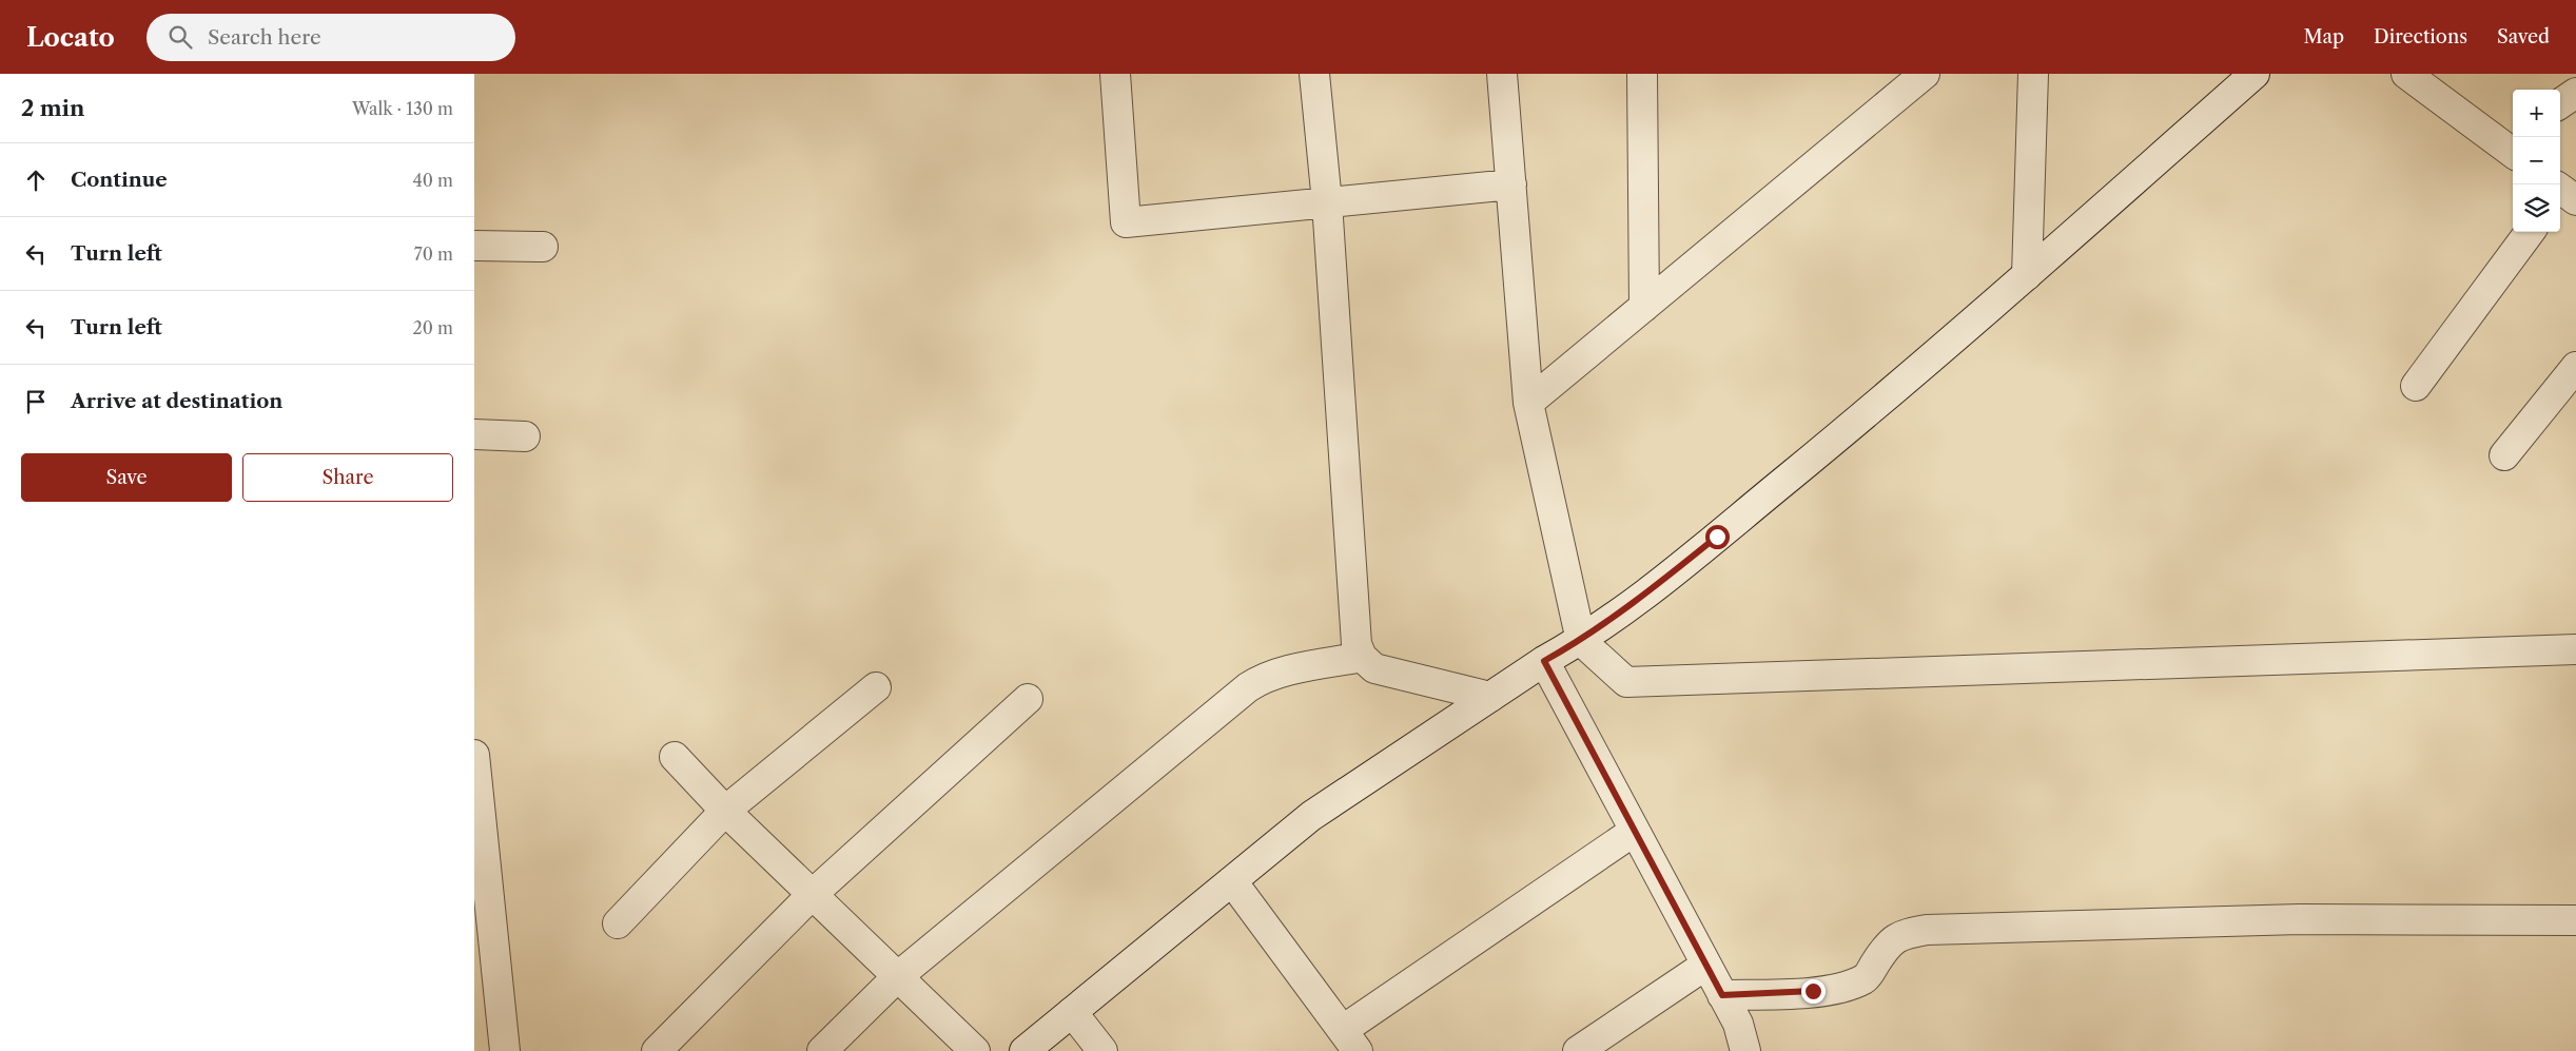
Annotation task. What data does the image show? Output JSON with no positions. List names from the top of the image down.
{
  "page": {
    "header": "Locato",
    "search": "Search here",
    "nav": ["Map", "Directions", "Saved"],
    "heading": ["2 min", "Walk · 130 m"],
    "map_buttons": ["+", "−"],
    "list": [
      ["Continue", "40 m"],
      ["Turn left", "70 m"],
      ["Turn left", "20 m"],
      "Arrive at destination"
    ],
    "buttons": ["Save", "Share"]
  }
}
